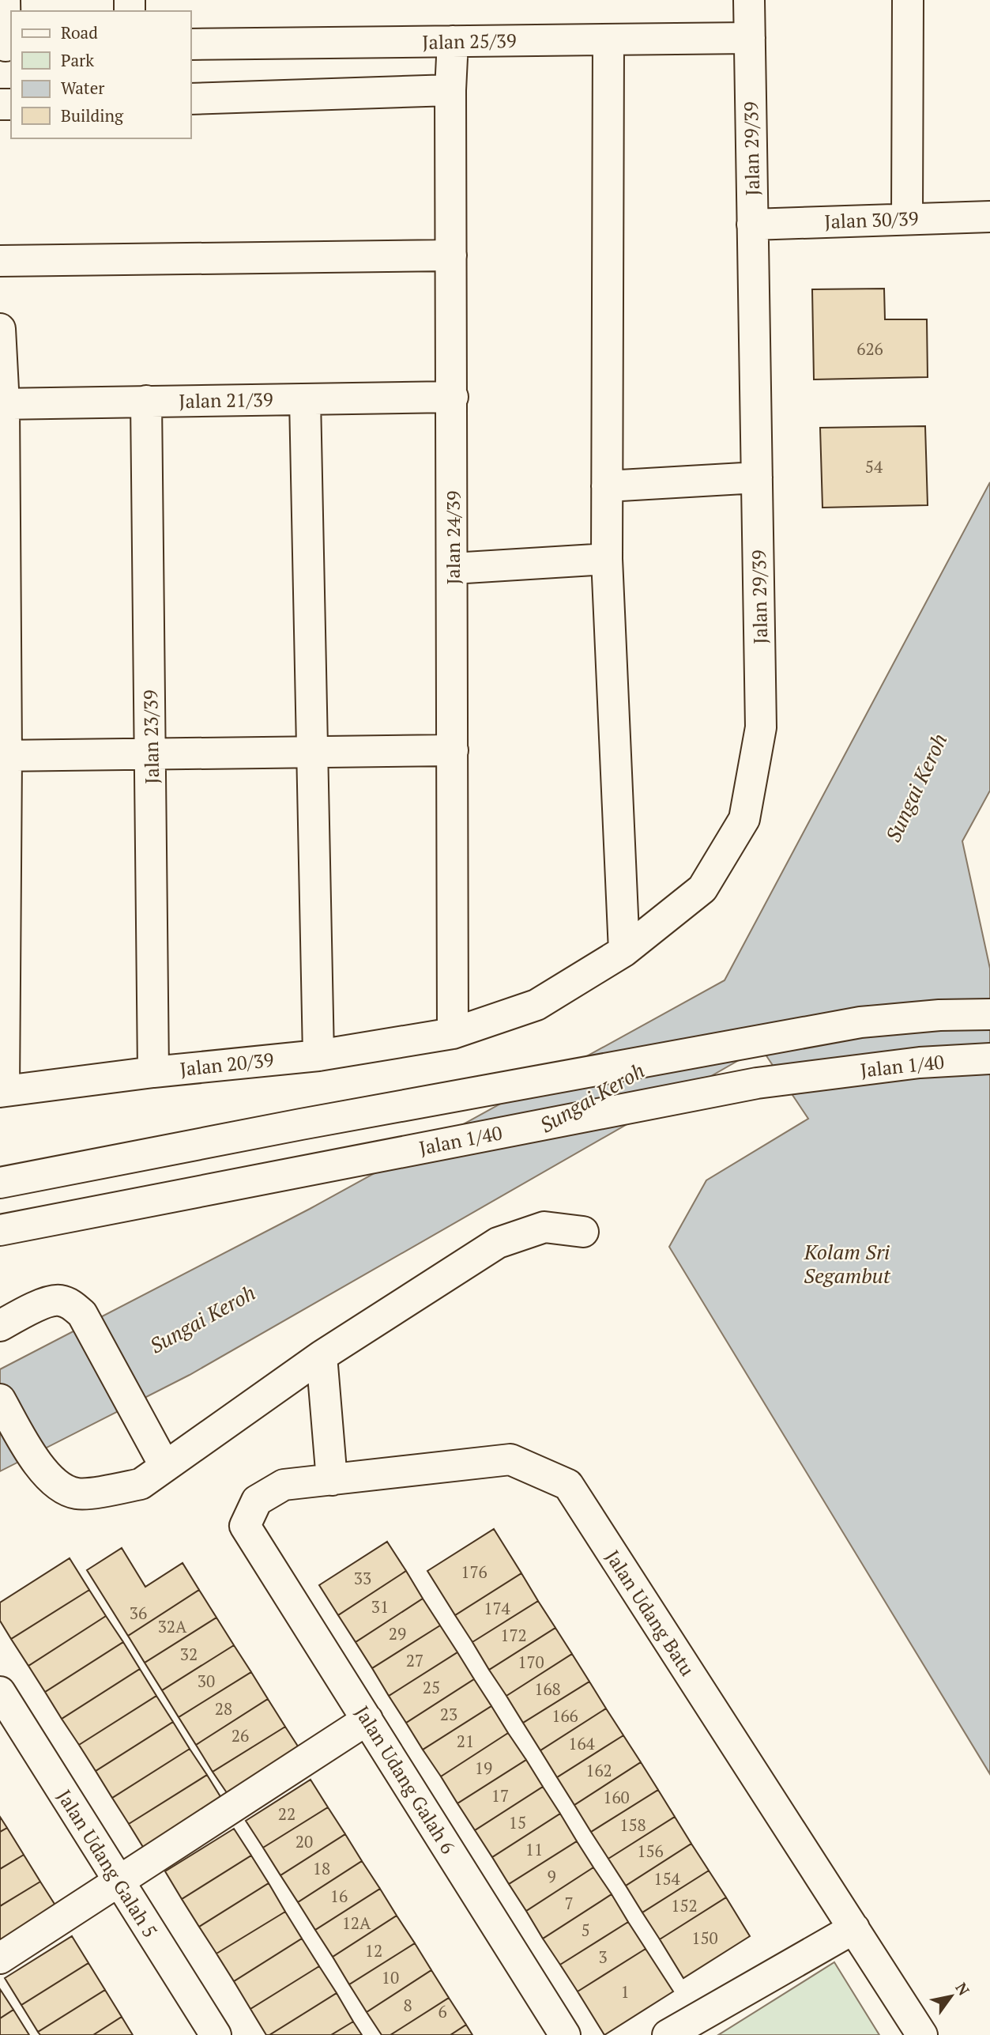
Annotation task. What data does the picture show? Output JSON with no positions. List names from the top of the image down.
{
  "streets": {
    "street": [
      "Jalan 25/39",
      "Jalan 29/39",
      "Jalan 30/39",
      "Jalan 21/39",
      "Jalan 24/39",
      "Jalan 23/39",
      "Jalan 20/39",
      "Jalan 1/40",
      "Jalan Udang Batu",
      "Jalan Udang Galah 6",
      "Jalan Udang Galah 5"
    ]
  },
  "crossings": [
    ["Jalan 25/39", "Jalan 29/39"],
    ["Jalan 25/39", "Jalan 24/39"],
    ["Jalan 29/39", "Jalan 30/39"],
    ["Jalan 29/39", "Jalan 24/39"],
    ["Jalan 29/39", "Jalan 20/39"],
    ["Jalan 21/39", "Jalan 24/39"],
    ["Jalan 21/39", "Jalan 23/39"],
    ["Jalan 24/39", "Jalan 20/39"],
    ["Jalan 23/39", "Jalan 20/39"],
    ["Jalan Udang Batu", "Jalan Udang Galah 6"]
  ],
  "water": ["Sungai Keroh", "Kolam Sri Segambut"],
  "house_numbers": [
    "626",
    "54",
    "176",
    "33",
    "31",
    "174",
    "36",
    "32A",
    "29",
    "172",
    "32",
    "27",
    "170",
    "30",
    "25",
    "168",
    "28",
    "23",
    "166",
    "26",
    "21",
    "164",
    "19",
    "162",
    "17",
    "160",
    "22",
    "15",
    "158",
    "20",
    "11",
    "156",
    "18",
    "9",
    "154",
    "16",
    "7",
    "152",
    "12A",
    "5",
    "150",
    "12",
    "3",
    "10",
    "1",
    "8",
    "6"
  ],
  "legend": [
    "Road",
    "Park",
    "Water",
    "Building"
  ],
  "north": "top right"
}
